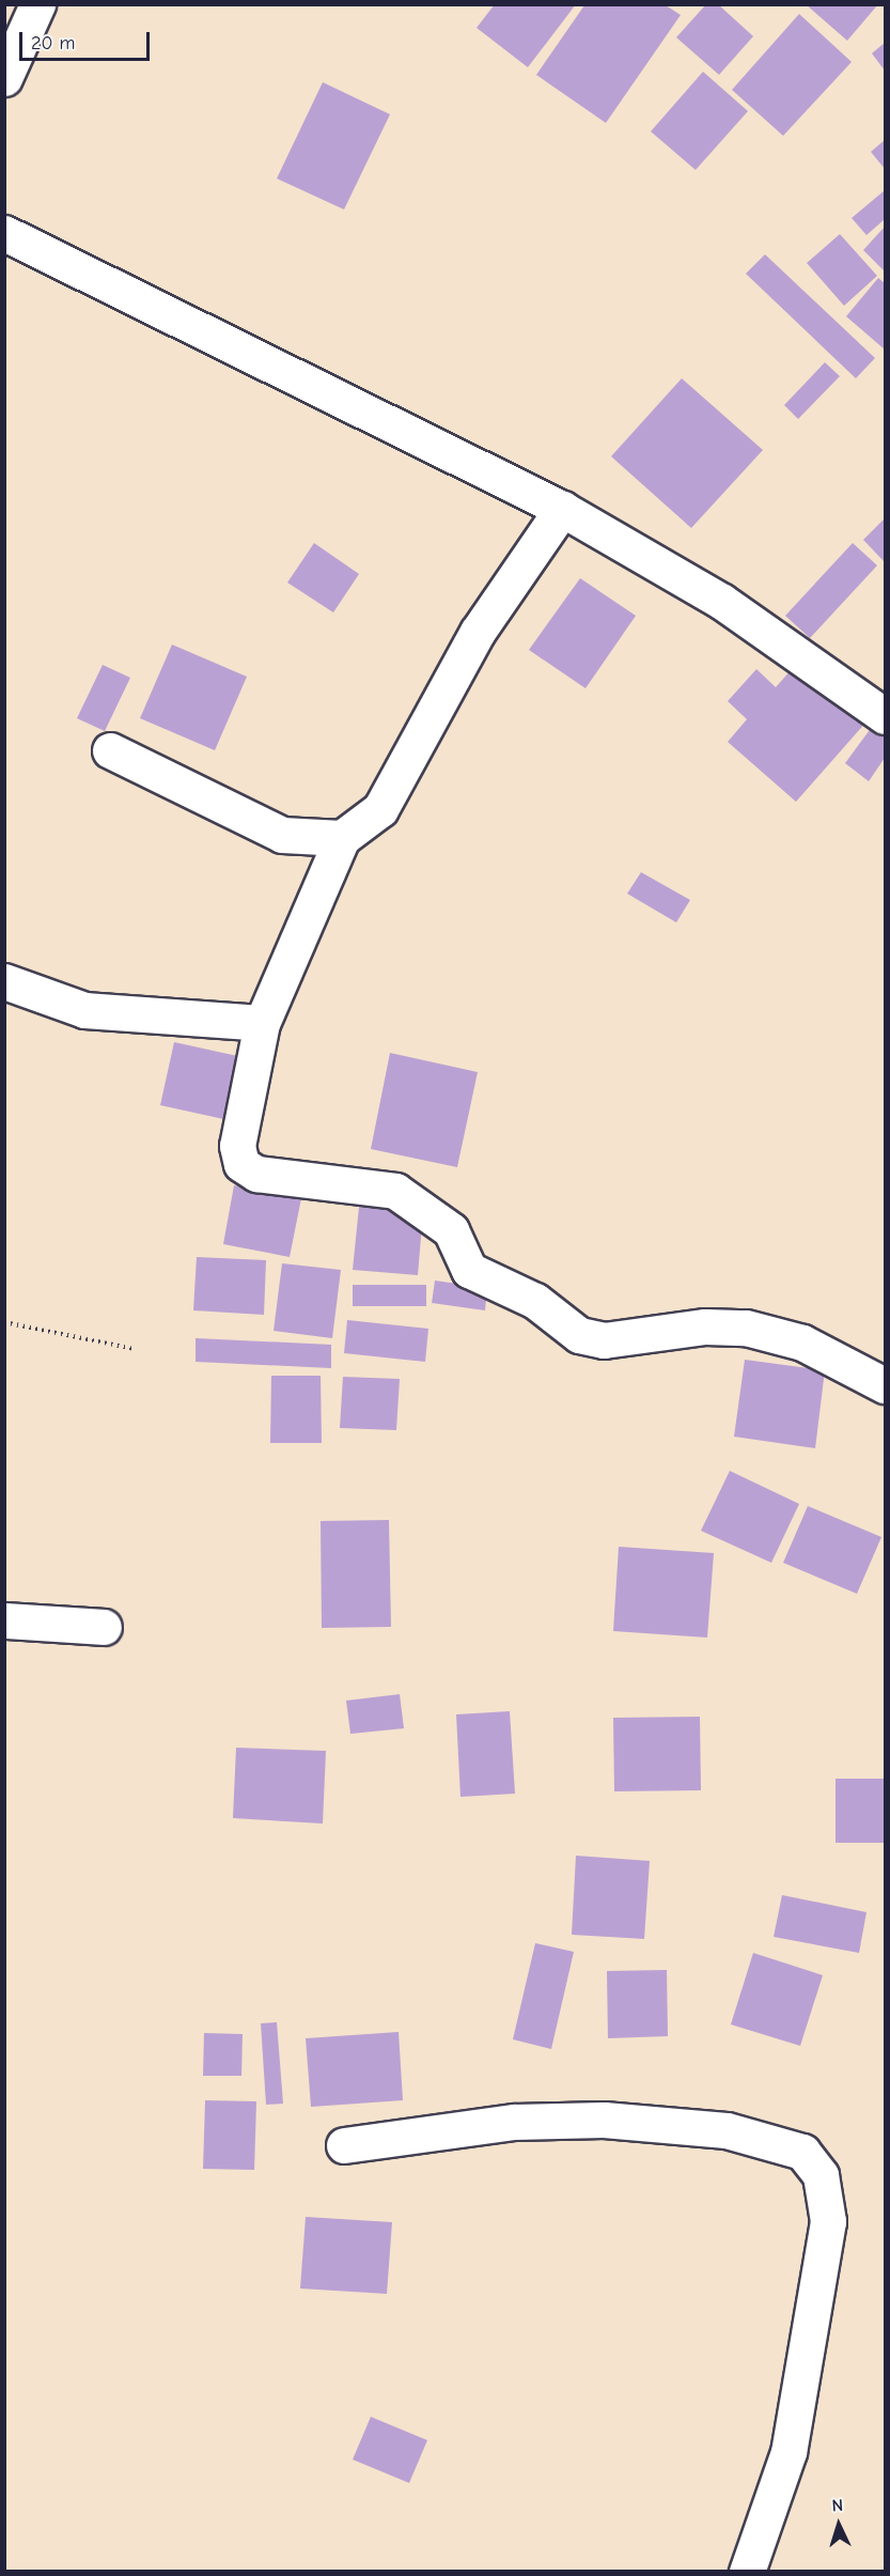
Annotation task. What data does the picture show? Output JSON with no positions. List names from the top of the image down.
{
  "scale_bar": "20 m",
  "north": "top"
}
